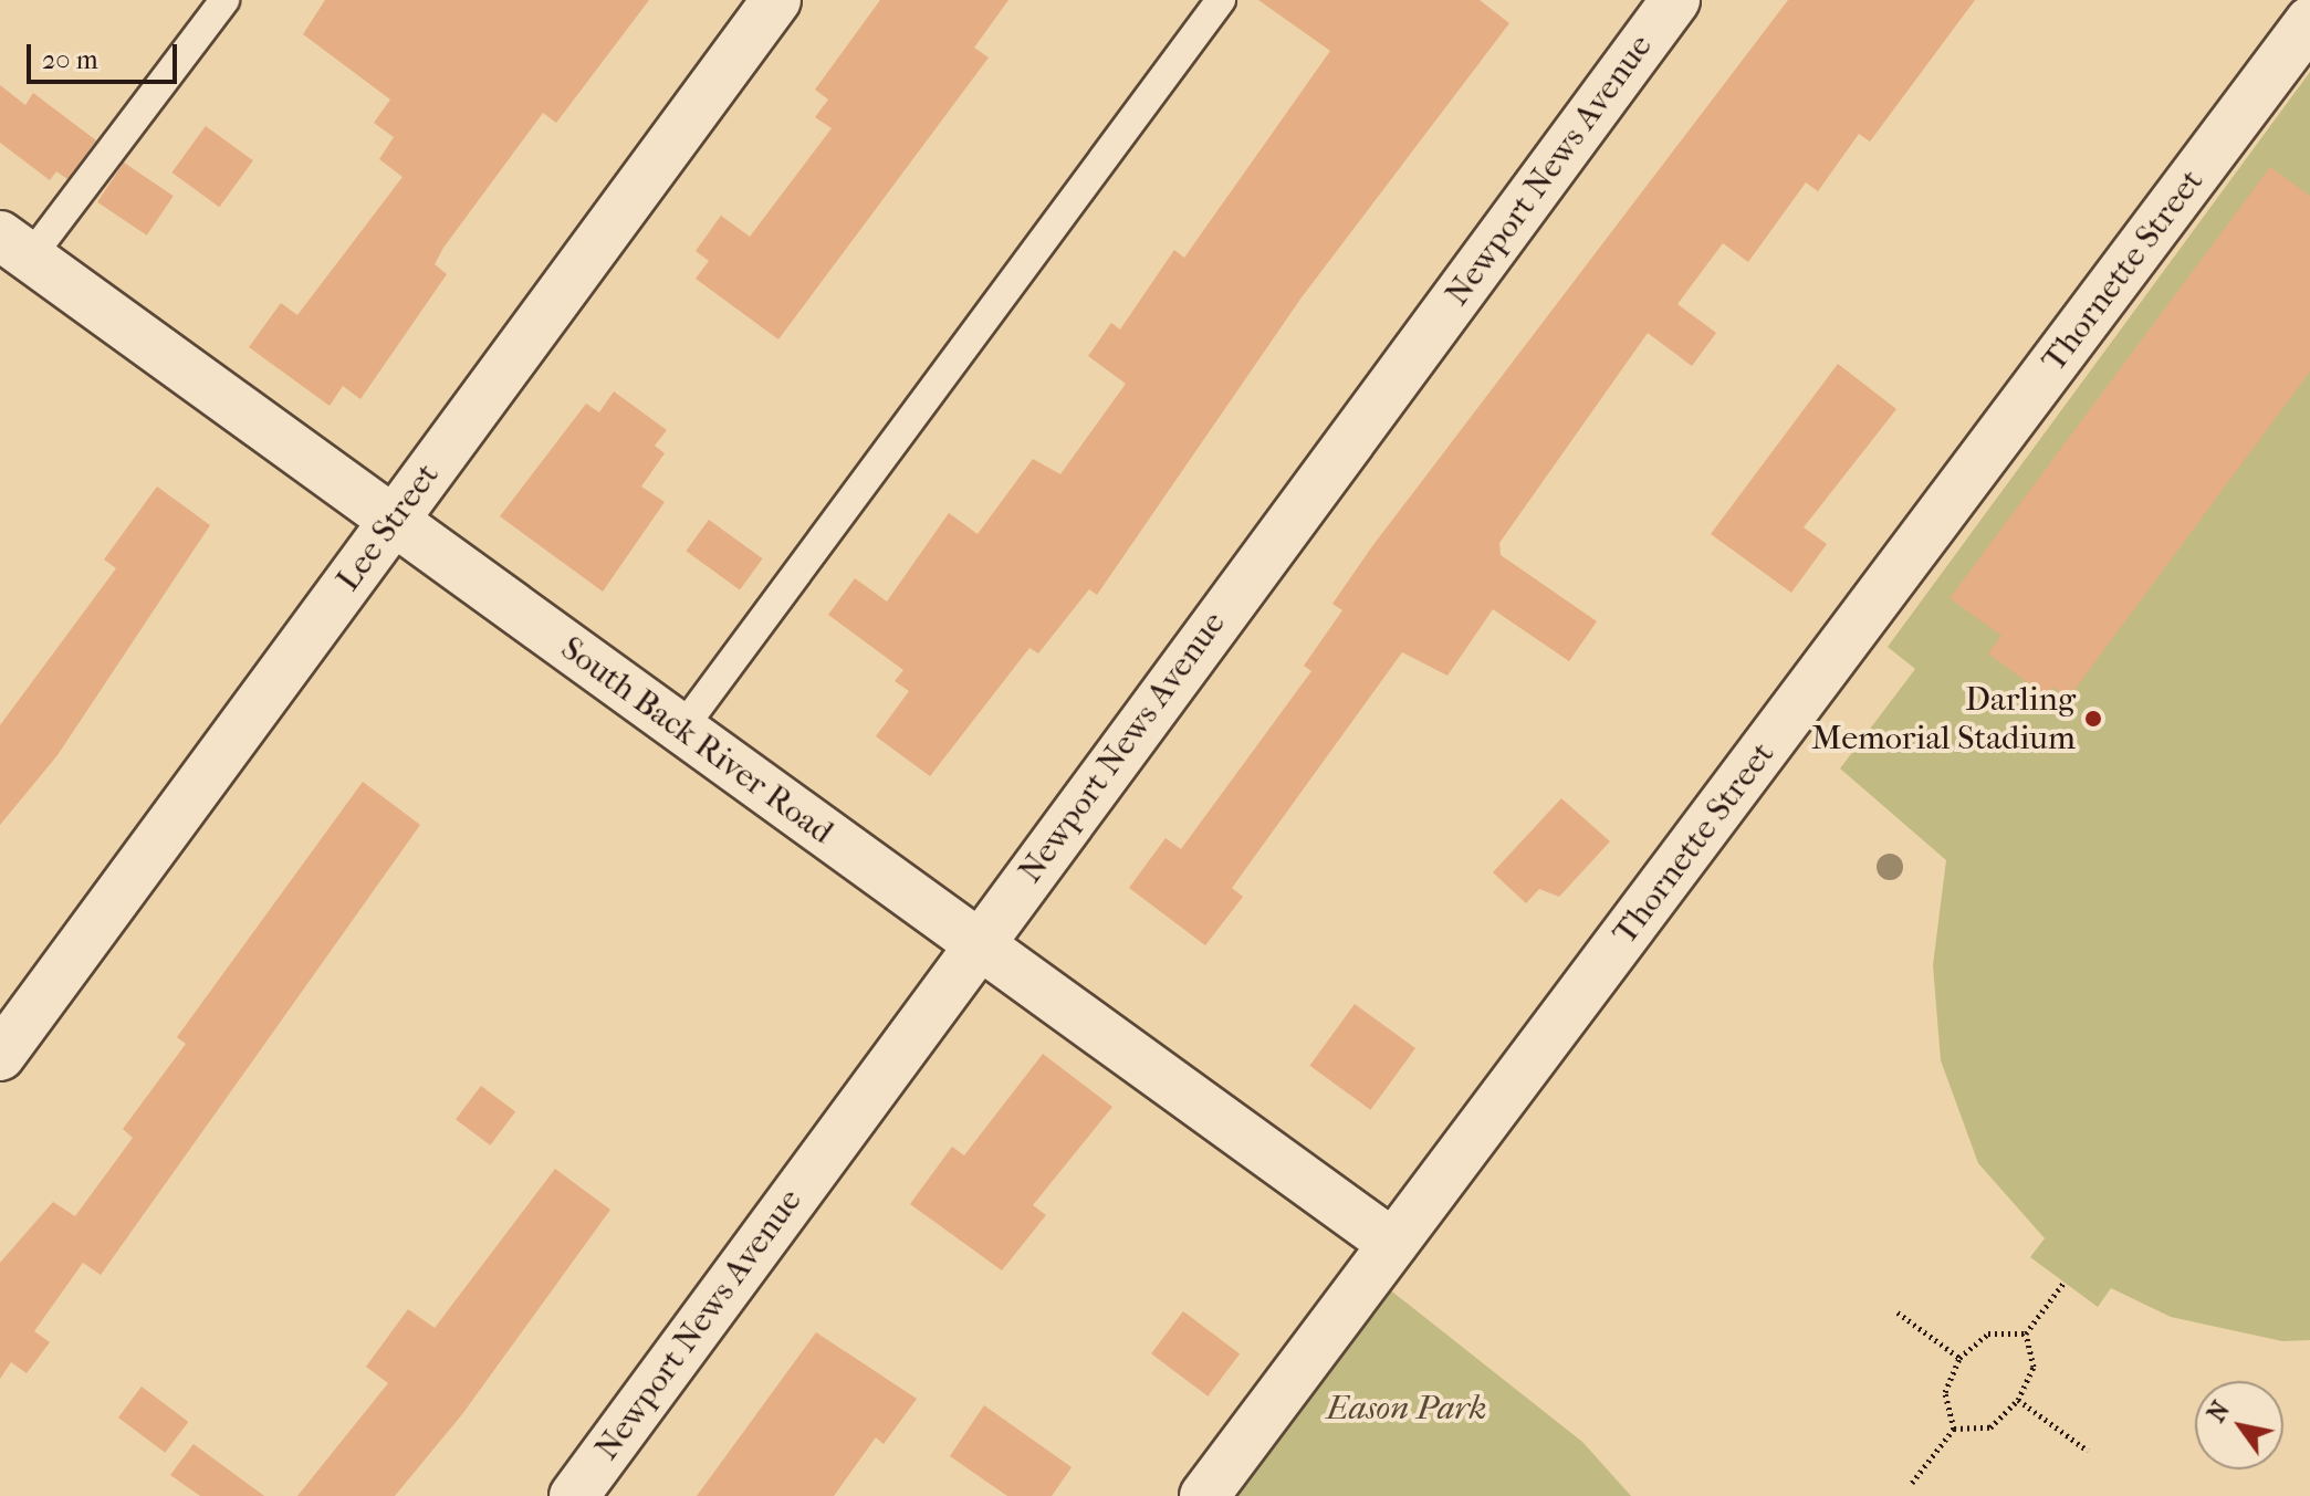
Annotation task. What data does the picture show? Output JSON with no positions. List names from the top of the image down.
{
  "streets": {
    "street": [
      "Newport News Avenue",
      "Thornette Street",
      "Lee Street",
      "South Back River Road"
    ]
  },
  "crossings": [
    ["Newport News Avenue", "South Back River Road"],
    ["Thornette Street", "South Back River Road"],
    ["Lee Street", "South Back River Road"]
  ],
  "parks": ["Eason Park"],
  "places": ["Darling Memorial Stadium"],
  "scale_bar": "20 m",
  "north": "top left"
}
